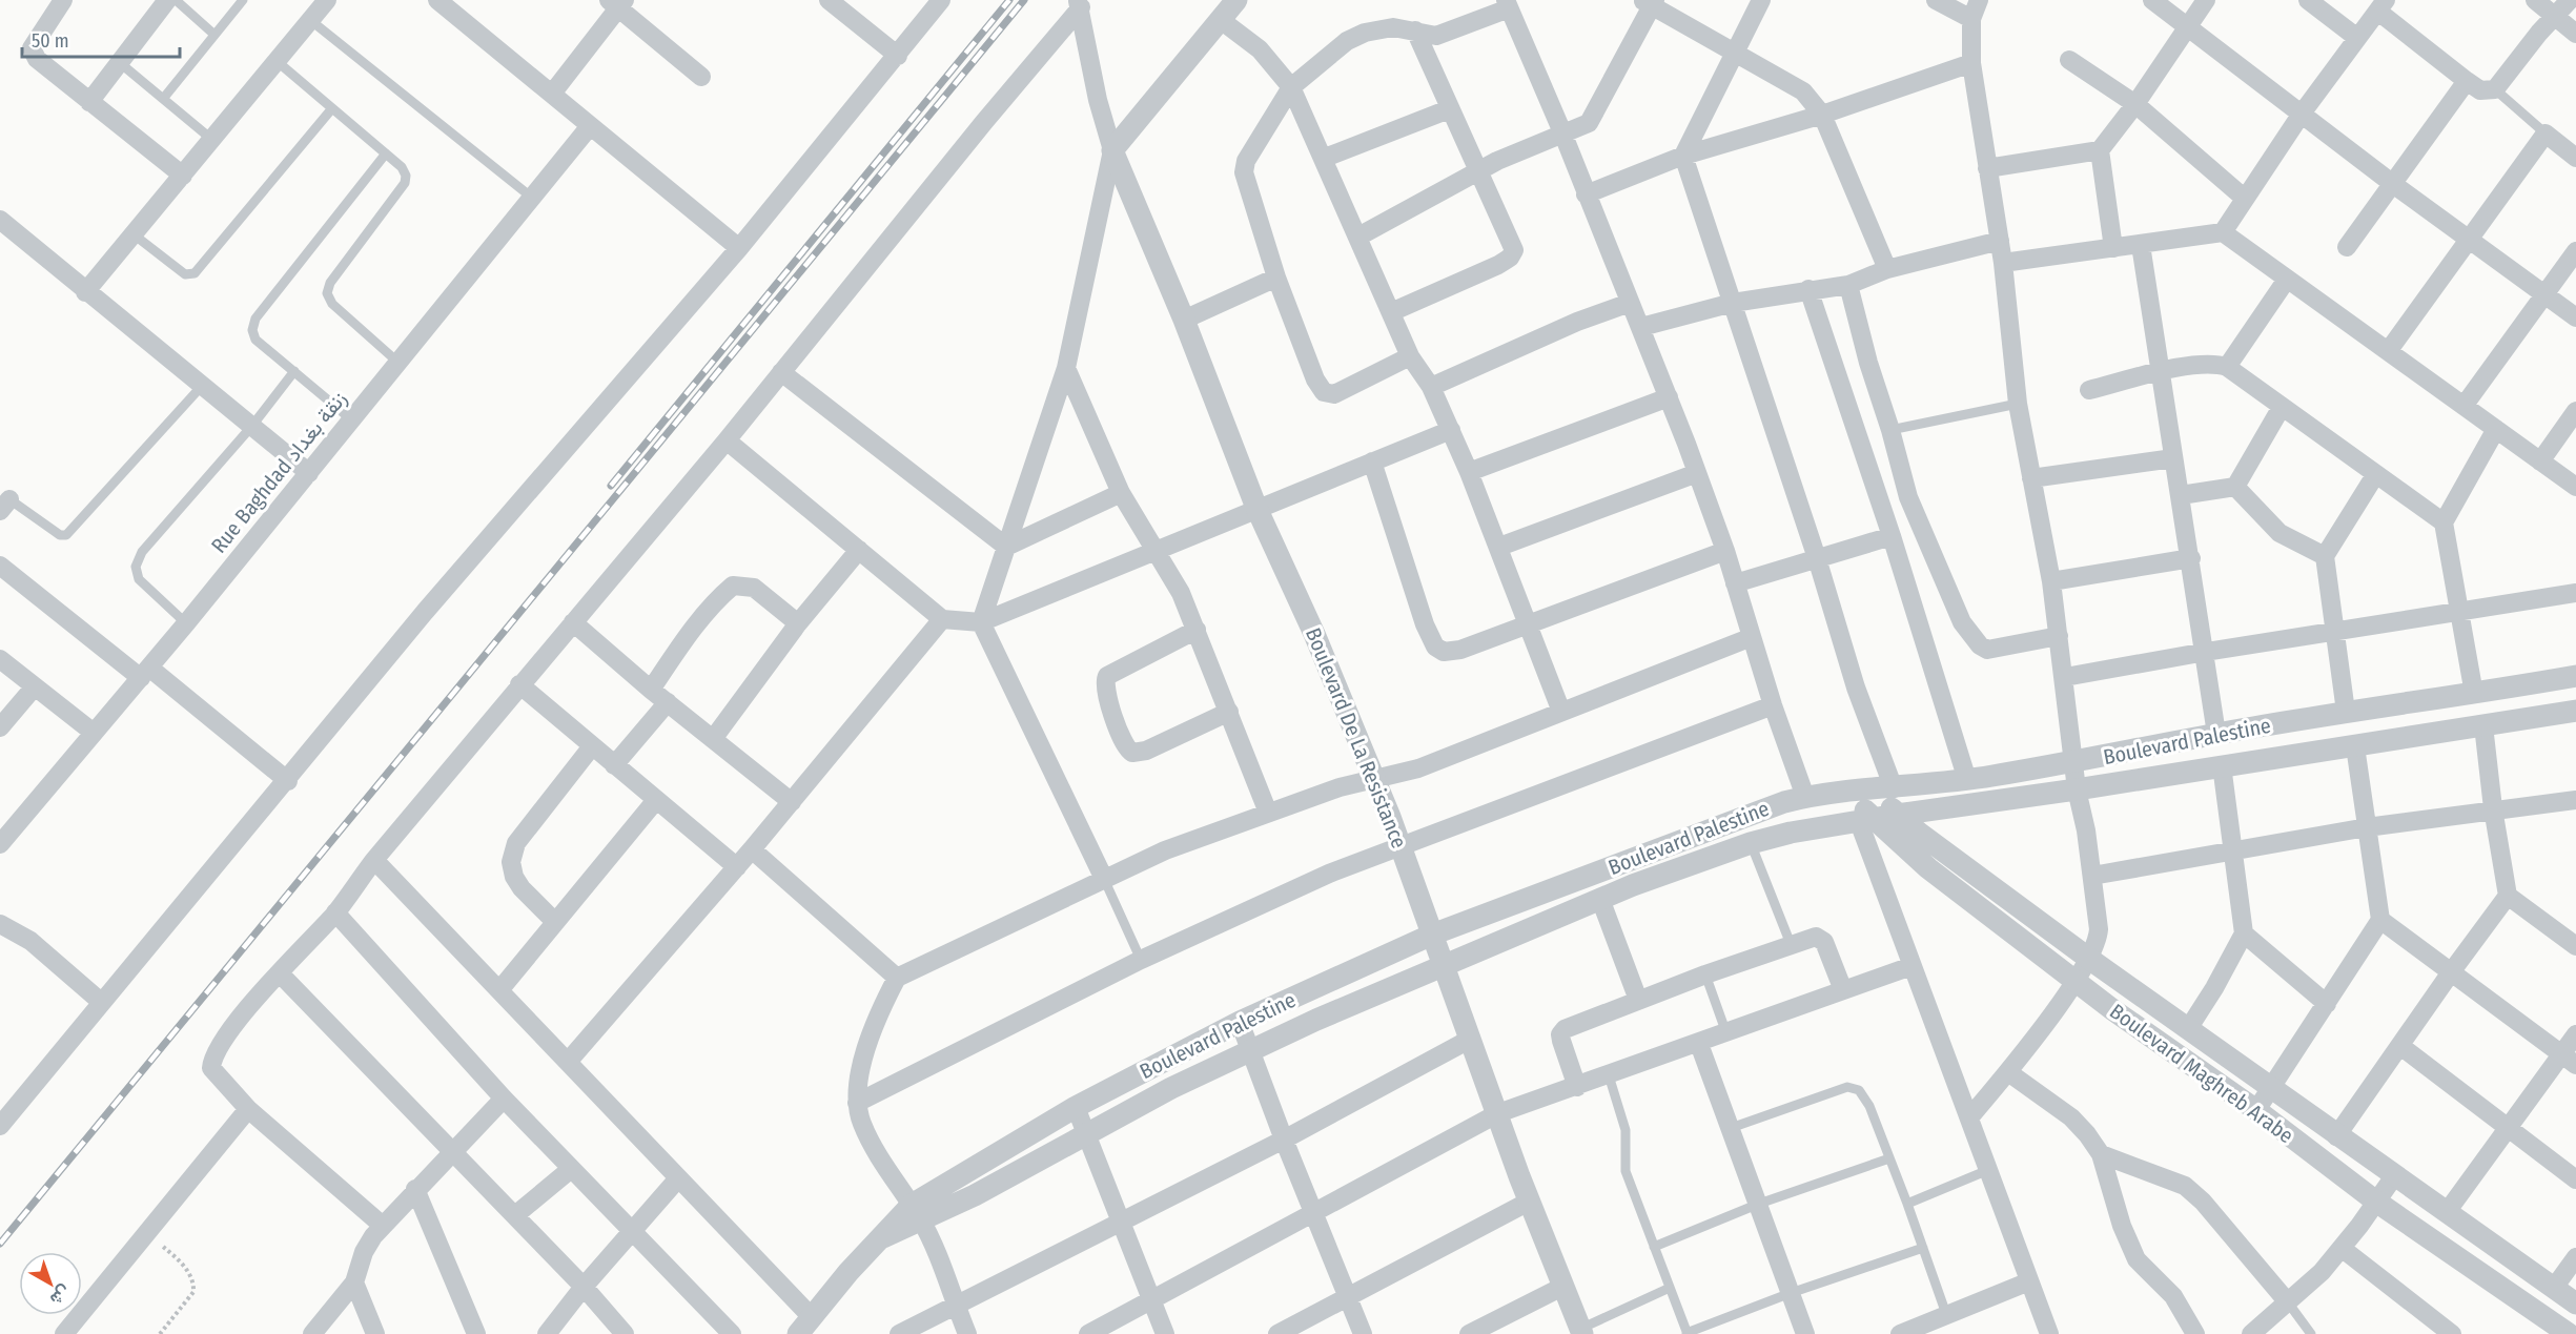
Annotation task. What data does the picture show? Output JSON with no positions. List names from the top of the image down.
{
  "streets": {
    "street": [
      "Rue Baghdad زنقة بغداد",
      "Boulevard De La Resistance",
      "Boulevard Palestine",
      "Boulevard Maghreb Arabe"
    ]
  },
  "crossings": [
    ["Boulevard De La Resistance", "Boulevard Palestine"],
    ["Boulevard Palestine", "Boulevard Maghreb Arabe"]
  ],
  "scale_bar": "50 m",
  "north": "bottom right"
}
